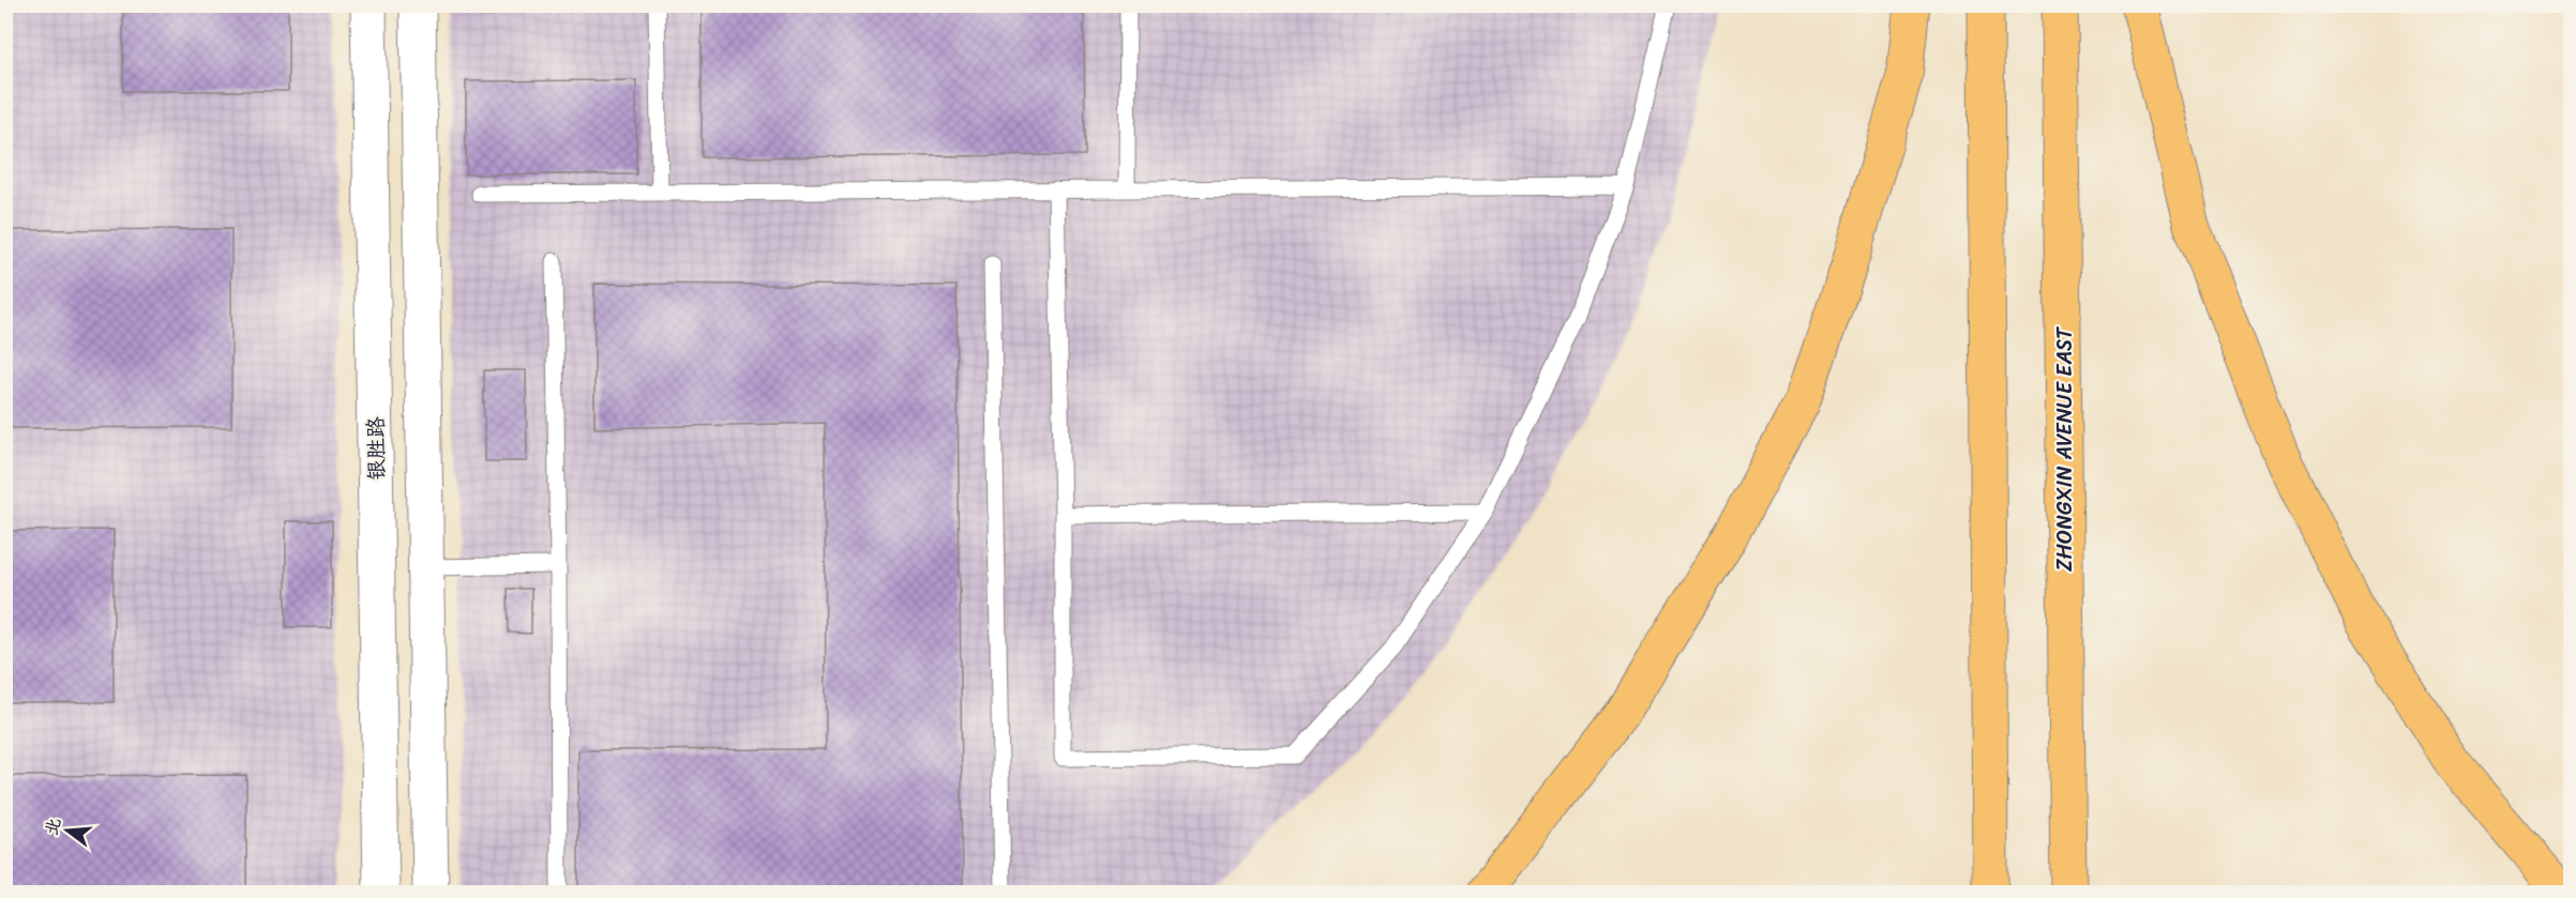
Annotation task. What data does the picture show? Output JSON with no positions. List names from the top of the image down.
{
  "streets": {
    "main road": ["ZHONGXIN AVENUE EAST"],
    "street": ["银胜路"]
  },
  "north": "left"
}
